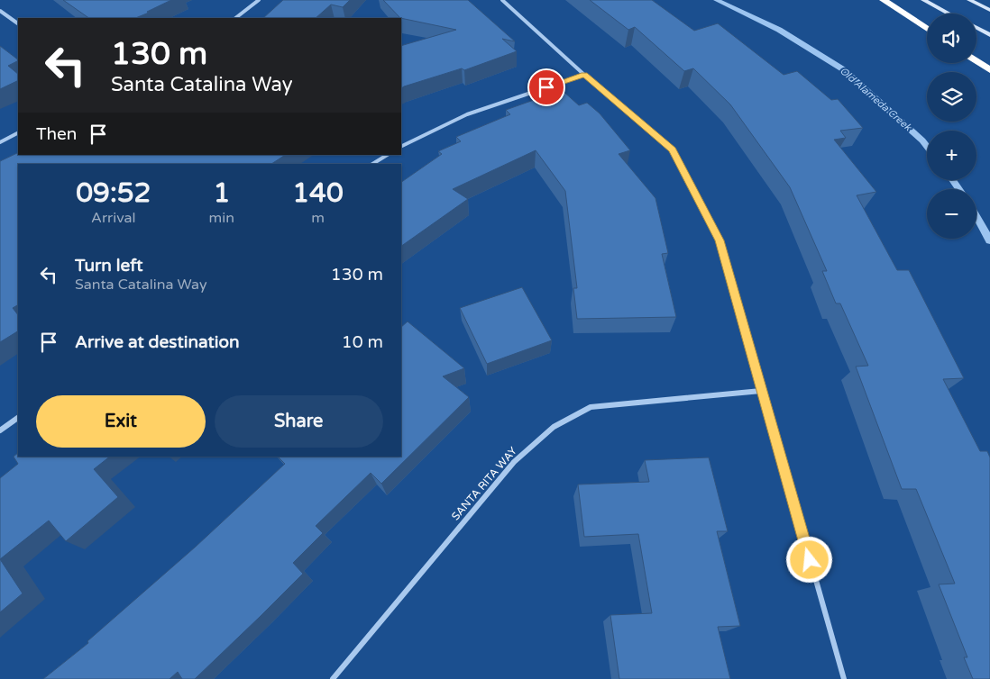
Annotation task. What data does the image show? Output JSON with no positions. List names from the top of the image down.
{
  "streets": {
    "street": ["SANTA RITA WAY"]
  },
  "water": ["Old Alameda Creek"],
  "page": {
    "map_buttons": ["+", "−"],
    "turn": ["130 m", "Santa Catalina Way"],
    "then": "Then",
    "eta": [
      "09:52",
      "Arrival",
      "1",
      "min",
      "140",
      "m"
    ],
    "list": [
      {
        "name": "Turn left",
        "note": "Santa Catalina Way",
        "value": "130 m"
      },
      {
        "name": "Arrive at destination",
        "value": "10 m"
      }
    ],
    "buttons": ["Exit", "Share"]
  }
}
